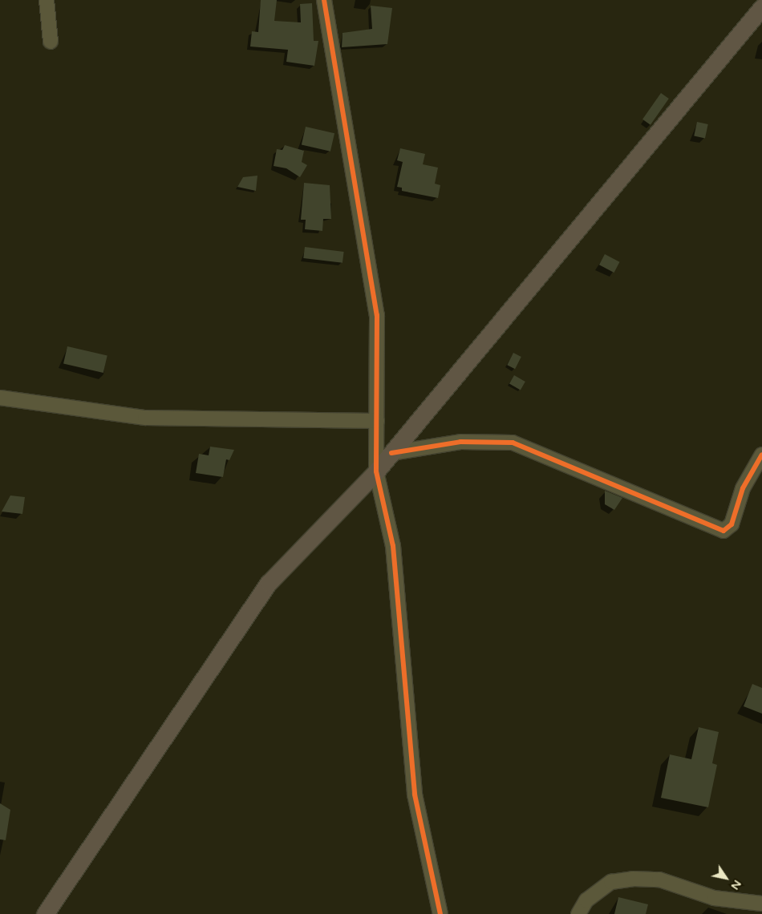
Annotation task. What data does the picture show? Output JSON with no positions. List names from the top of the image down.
{
  "north": "bottom right"
}
